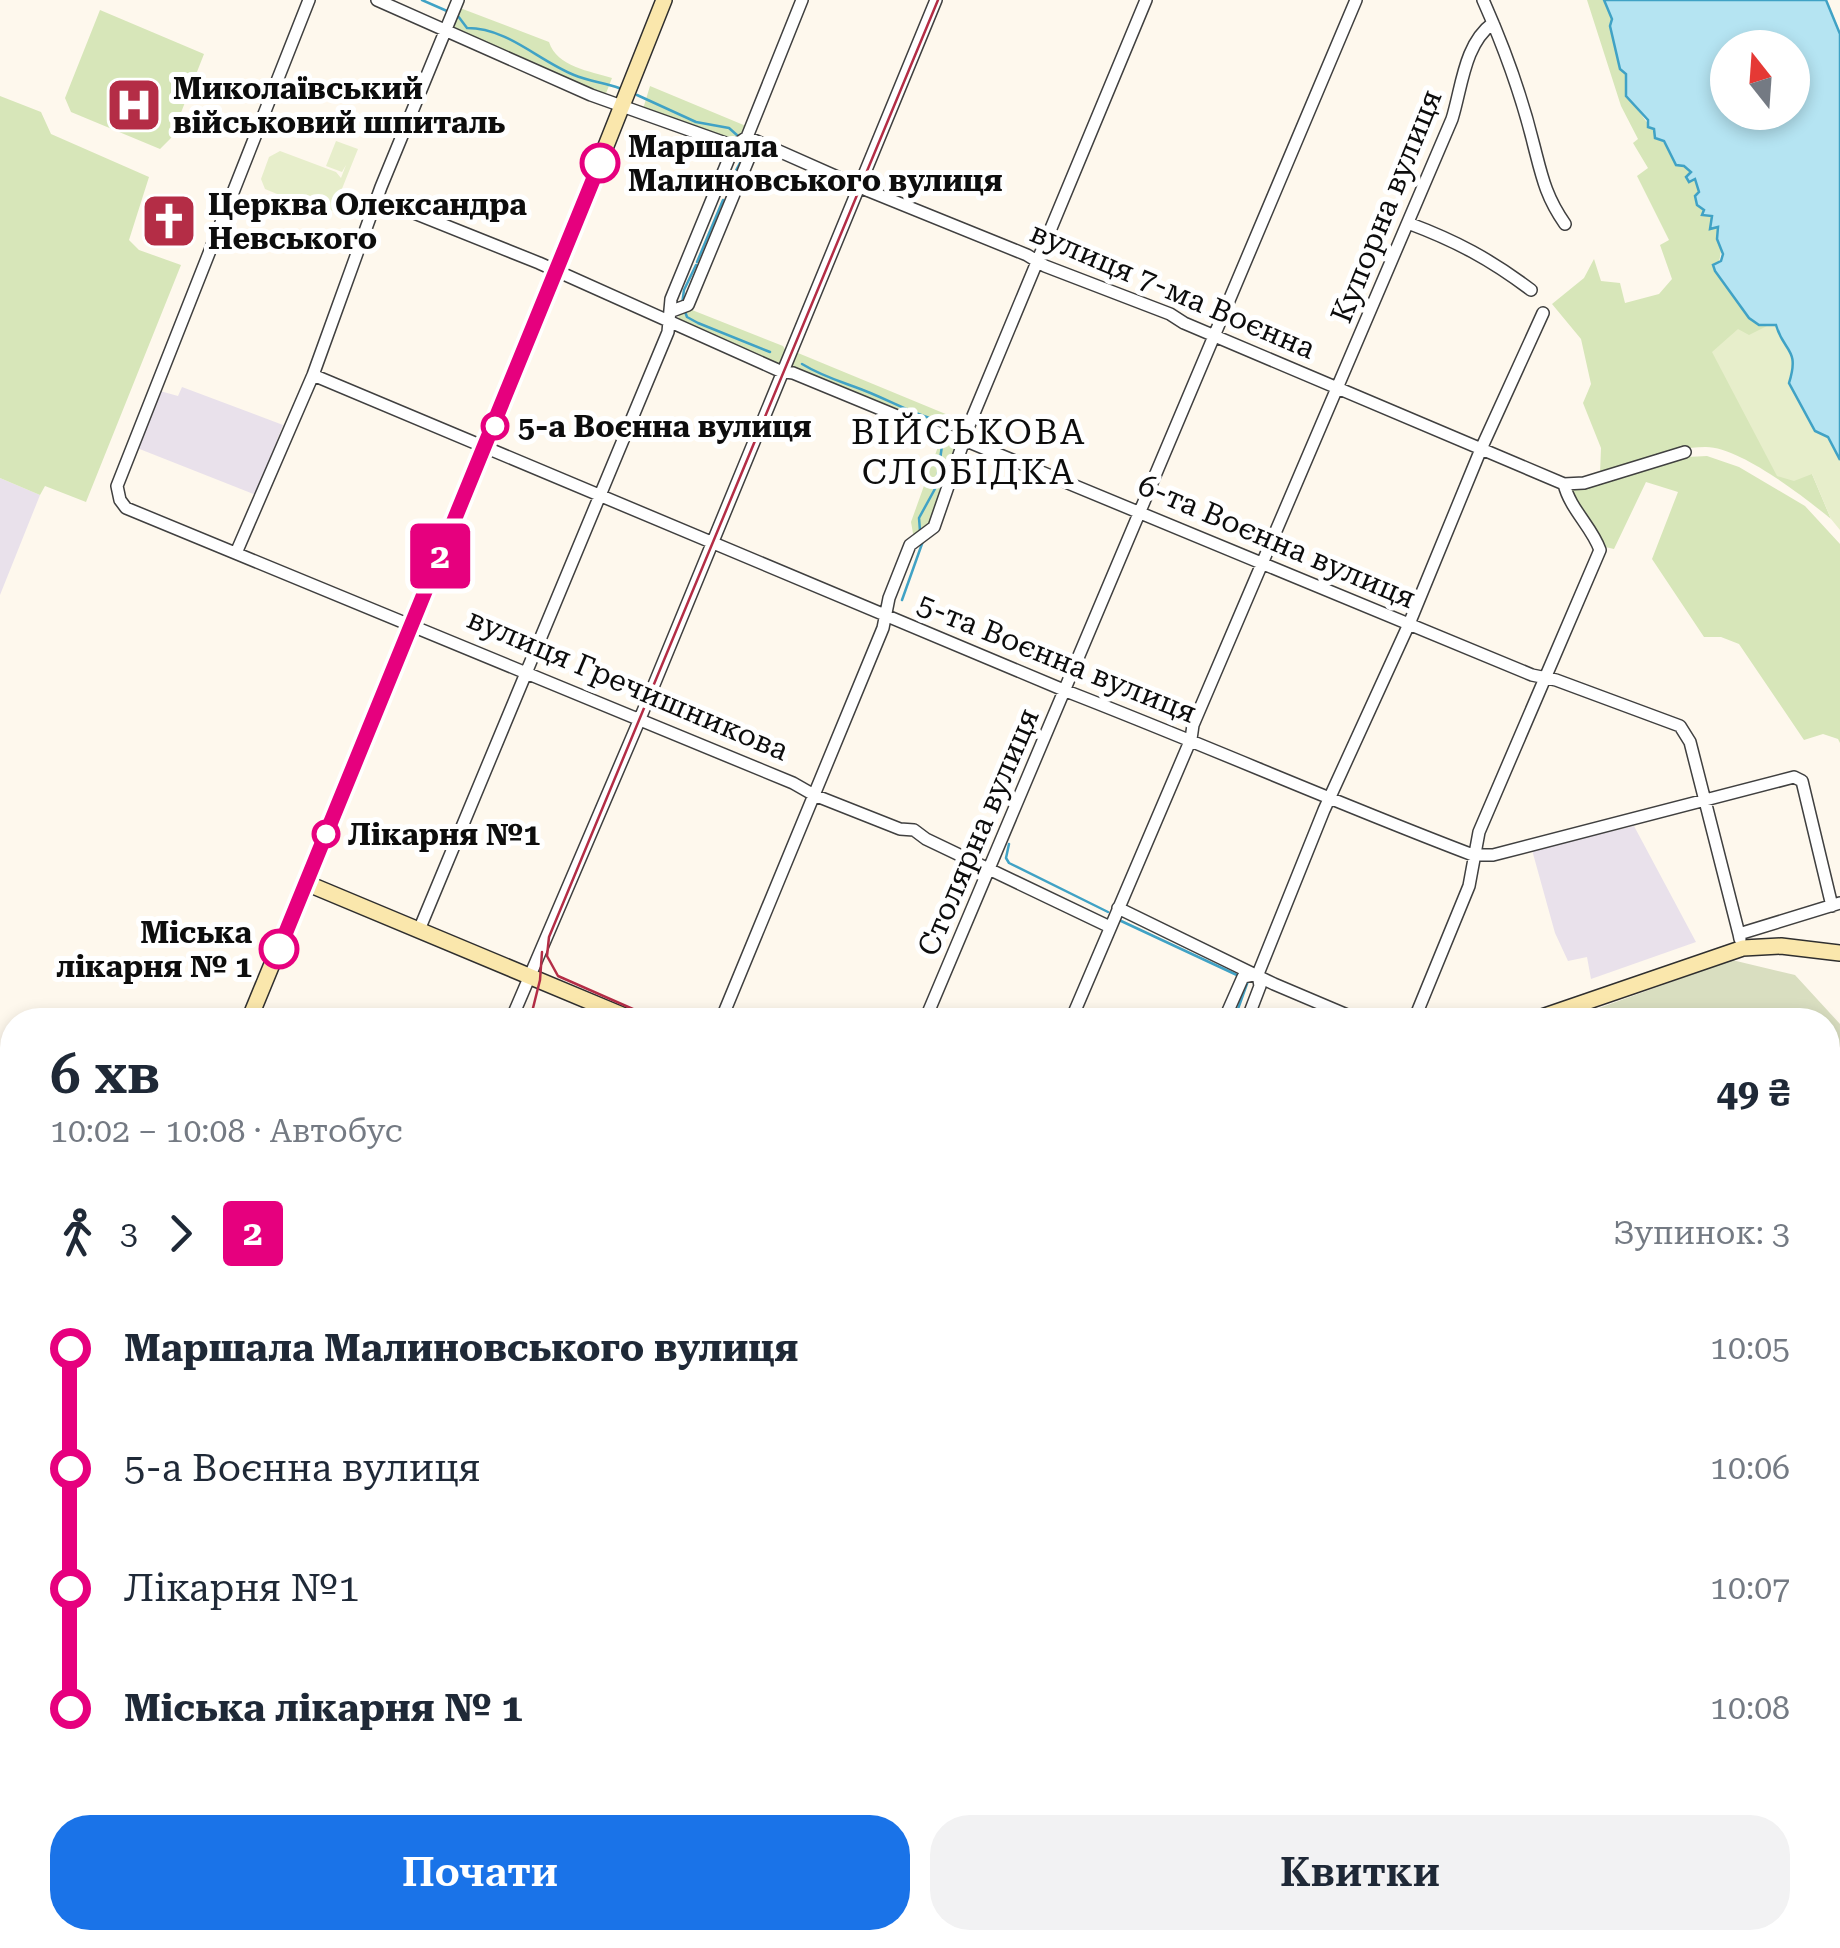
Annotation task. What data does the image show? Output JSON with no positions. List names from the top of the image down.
{
  "streets": {
    "street": [
      "Купорна вулиця",
      "вулиця 7-ма Воєнна",
      "6-та Воєнна вулиця",
      "5-та Воєнна вулиця",
      "вулиця Гречишникова",
      "Столярна вулиця"
    ]
  },
  "crossings": [
    ["Купорна вулиця", "вулиця 7-ма Воєнна"],
    ["Купорна вулиця", "6-та Воєнна вулиця"],
    ["Купорна вулиця", "5-та Воєнна вулиця"],
    ["Купорна вулиця", "вулиця Гречишникова"],
    ["вулиця 7-ма Воєнна", "Столярна вулиця"],
    ["6-та Воєнна вулиця", "5-та Воєнна вулиця"],
    ["6-та Воєнна вулиця", "Столярна вулиця"],
    ["5-та Воєнна вулиця", "Столярна вулиця"],
    ["вулиця Гречишникова", "Столярна вулиця"]
  ],
  "districts": ["ВІЙСЬКОВА СЛОБІДКА"],
  "places": {
    "hospital": ["Миколаївський військовий шпиталь"],
    "other": [
      "Маршала Малиновського вулиця",
      "5-а Воєнна вулиця",
      "Лікарня №1",
      "Міська лікарня № 1"
    ],
    "church": ["Церква Олександра Невського"]
  },
  "lines": ["bus line 2"],
  "north": "top",
  "page": {
    "on_map": "2",
    "heading": ["6 хв", "10:02 – 10:08 · Автобус", "49 ₴"],
    "legs": ["3", "2", "Зупинок: 3"],
    "list": [
      {
        "name": "Маршала Малиновського вулиця",
        "value": "10:05"
      },
      {
        "name": "5-а Воєнна вулиця",
        "value": "10:06"
      },
      {
        "name": "Лікарня №1",
        "value": "10:07"
      },
      {
        "name": "Міська лікарня № 1",
        "value": "10:08"
      }
    ],
    "buttons": ["Почати", "Квитки"]
  }
}
